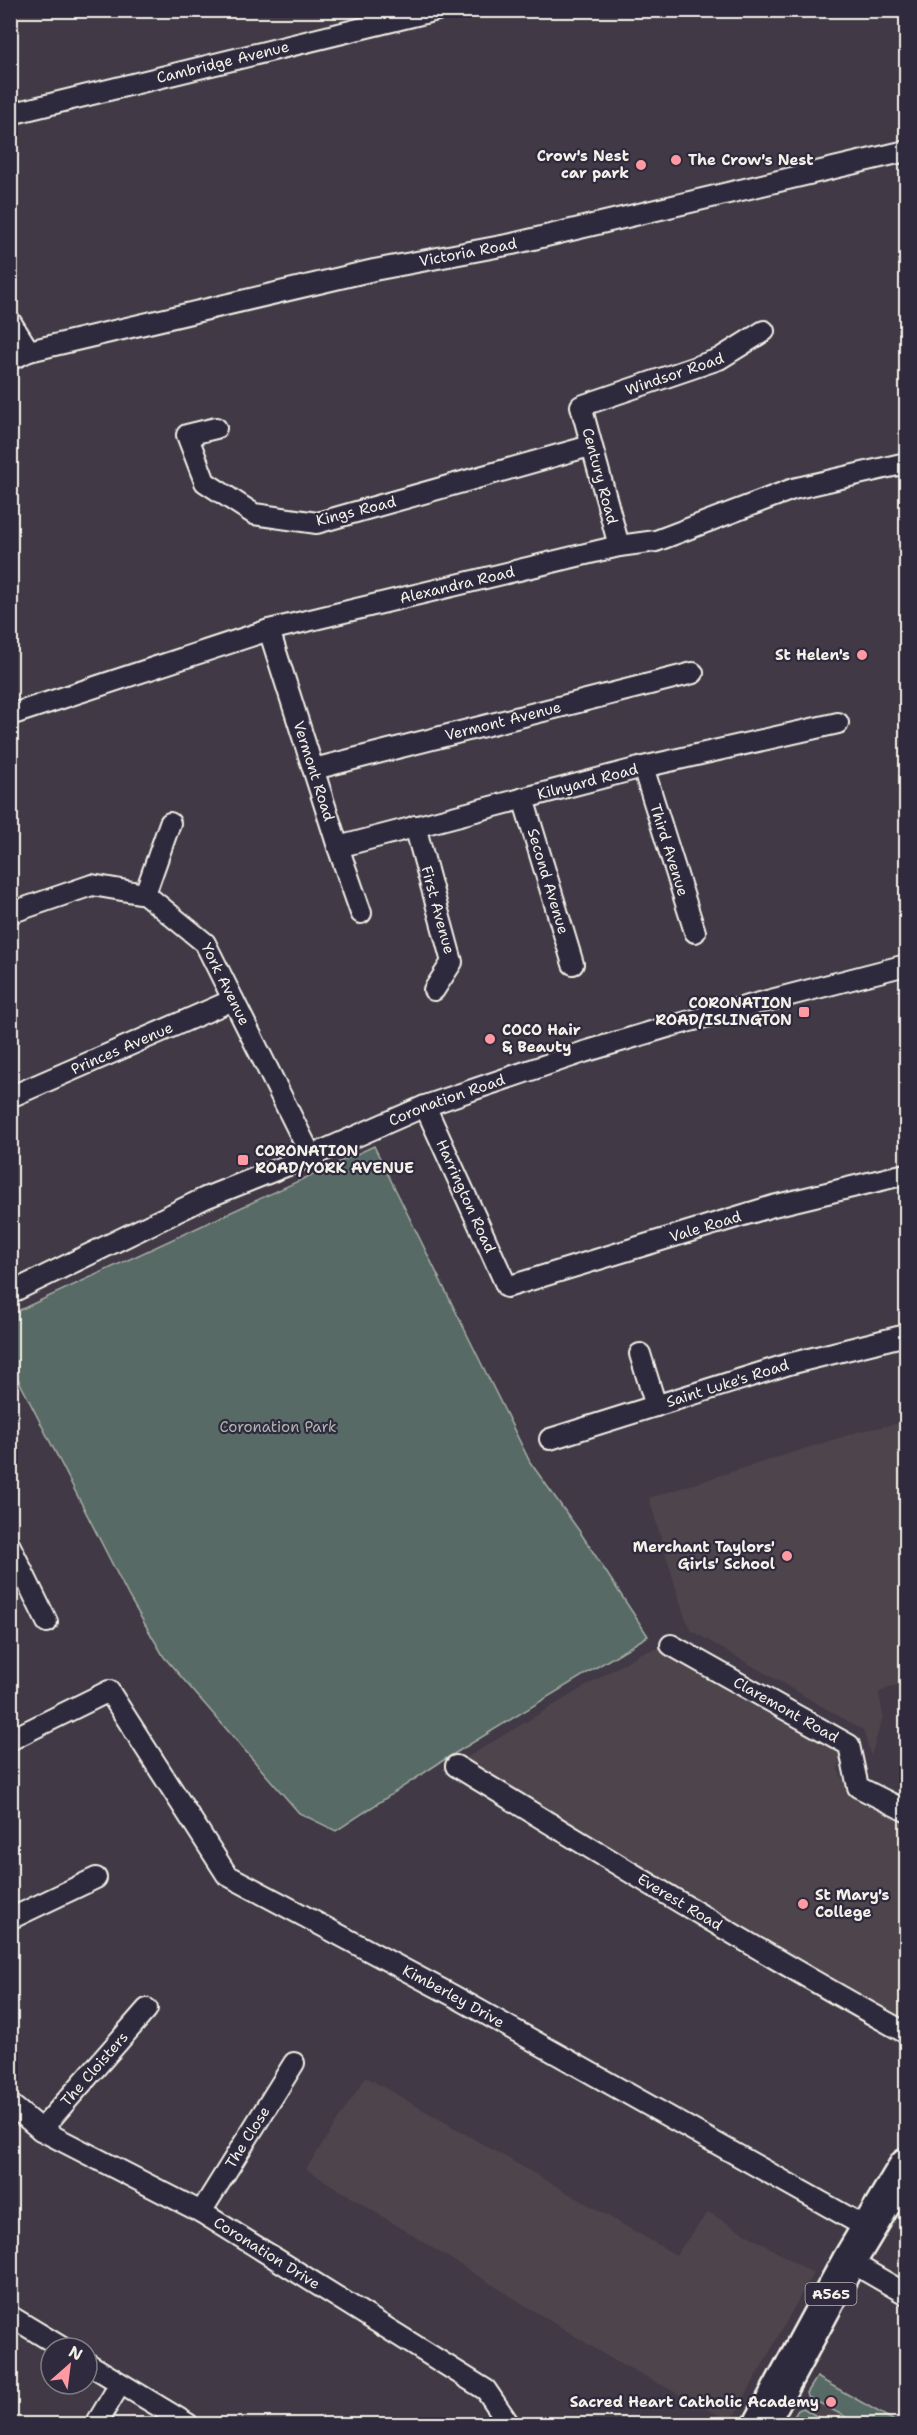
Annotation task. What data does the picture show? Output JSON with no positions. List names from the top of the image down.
{
  "streets": {
    "highway": ["A565"],
    "street": [
      "Cambridge Avenue",
      "Victoria Road",
      "Windsor Road",
      "Century Road",
      "Kings Road",
      "Alexandra Road",
      "Vermont Avenue",
      "Vermont Road",
      "Kilnyard Road",
      "Third Avenue",
      "Second Avenue",
      "First Avenue",
      "York Avenue",
      "Princes Avenue",
      "Coronation Road",
      "Harrington Road",
      "Vale Road",
      "Saint Luke's Road",
      "Claremont Road",
      "Everest Road",
      "Kimberley Drive",
      "The Cloisters",
      "The Close",
      "Coronation Drive"
    ]
  },
  "crossings": [
    ["Windsor Road", "Century Road"],
    ["Century Road", "Kings Road"],
    ["Century Road", "Alexandra Road"],
    ["Alexandra Road", "Vermont Road"],
    ["Vermont Avenue", "Vermont Road"],
    ["Vermont Road", "Kilnyard Road"],
    ["Kilnyard Road", "Third Avenue"],
    ["Kilnyard Road", "Second Avenue"],
    ["Kilnyard Road", "First Avenue"],
    ["York Avenue", "Princes Avenue"],
    ["York Avenue", "Coronation Road"],
    ["Coronation Road", "Harrington Road"],
    ["Harrington Road", "Vale Road"],
    ["Kimberley Drive", "A565"],
    ["The Cloisters", "Coronation Drive"],
    ["The Close", "Coronation Drive"]
  ],
  "parks": ["Coronation Park"],
  "places": {
    "other": [
      "The Crow's Nest",
      "Crow's Nest car park",
      "St Helen's",
      "COCO Hair & Beauty",
      "Merchant Taylors' Girls' School",
      "St Mary's College",
      "Sacred Heart Catholic Academy"
    ],
    "transit": ["CORONATION ROAD/ISLINGTON", "CORONATION ROAD/YORK AVENUE"]
  },
  "north": "top right"
}
